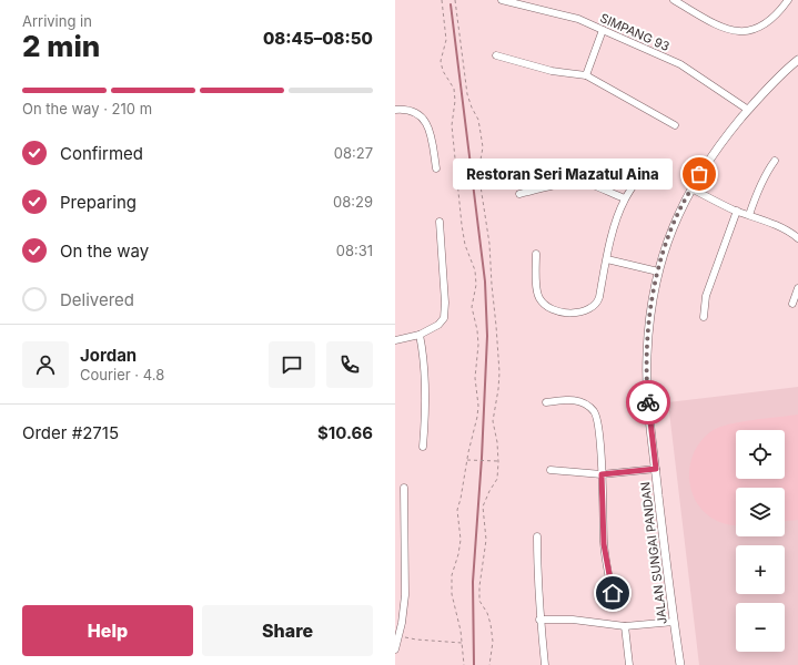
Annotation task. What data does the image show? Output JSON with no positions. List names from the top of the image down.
{
  "streets": {
    "street": ["SIMPANG 93", "JALAN SUNGAI PANDAN"]
  },
  "crossings": [
    ["SIMPANG 93", "JALAN SUNGAI PANDAN"]
  ],
  "places": ["Restoran Seri Mazatul Aina"],
  "page": {
    "heading": ["2 min", "Arriving in", "08:45–08:50"],
    "panel": [
      "Jordan",
      "Courier · 4.8",
      "Order #2715",
      "$10.66"
    ],
    "bar": "On the way · 210 m",
    "list": [
      ["Confirmed", "08:27"],
      ["Preparing", "08:29"],
      ["On the way", "08:31"],
      "Delivered"
    ],
    "bubble": "Restoran Seri Mazatul Aina",
    "map_buttons": ["+", "−"],
    "buttons": ["Help", "Share"]
  }
}
